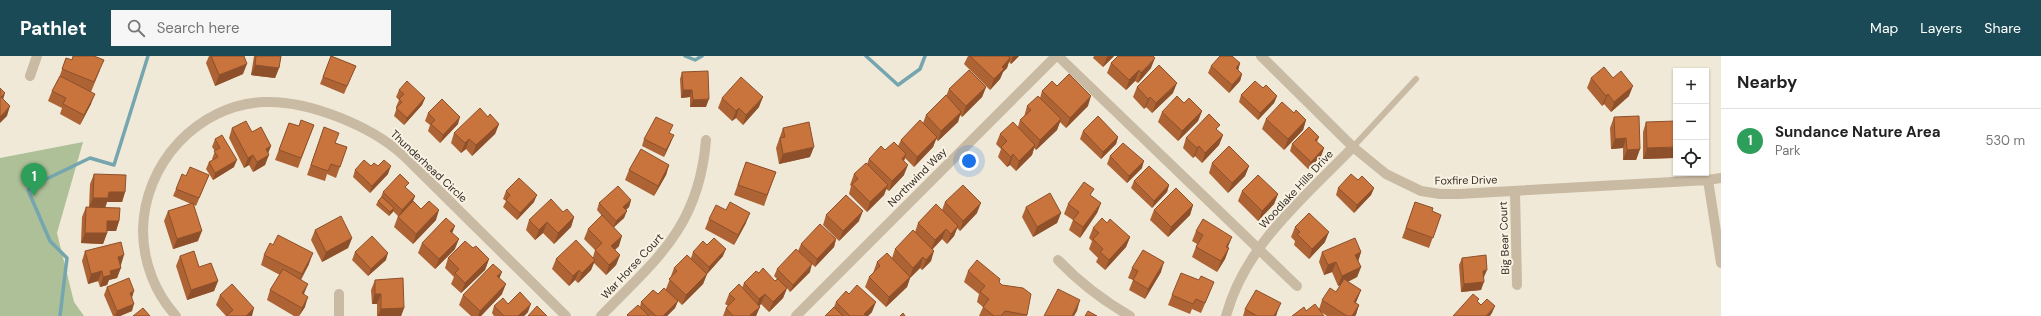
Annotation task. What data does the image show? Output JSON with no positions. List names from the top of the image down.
{
  "streets": {
    "street": [
      "Thunderhead Circle",
      "Northwind Way",
      "Foxfire Drive",
      "Woodlake Hills Drive",
      "Big Bear Court",
      "War Horse Court"
    ]
  },
  "crossings": [
    ["Northwind Way", "Woodlake Hills Drive"],
    ["Foxfire Drive", "Woodlake Hills Drive"],
    ["Foxfire Drive", "Big Bear Court"]
  ],
  "page": {
    "header": "Pathlet",
    "search": "Search here",
    "nav": ["Map", "Layers", "Share"],
    "heading": "Nearby",
    "map_buttons": ["+", "−"],
    "list": [
      {
        "mark": "1",
        "name": "Sundance Nature Area",
        "note": "Park",
        "value": "530 m"
      }
    ],
    "pins": "1"
  }
}
